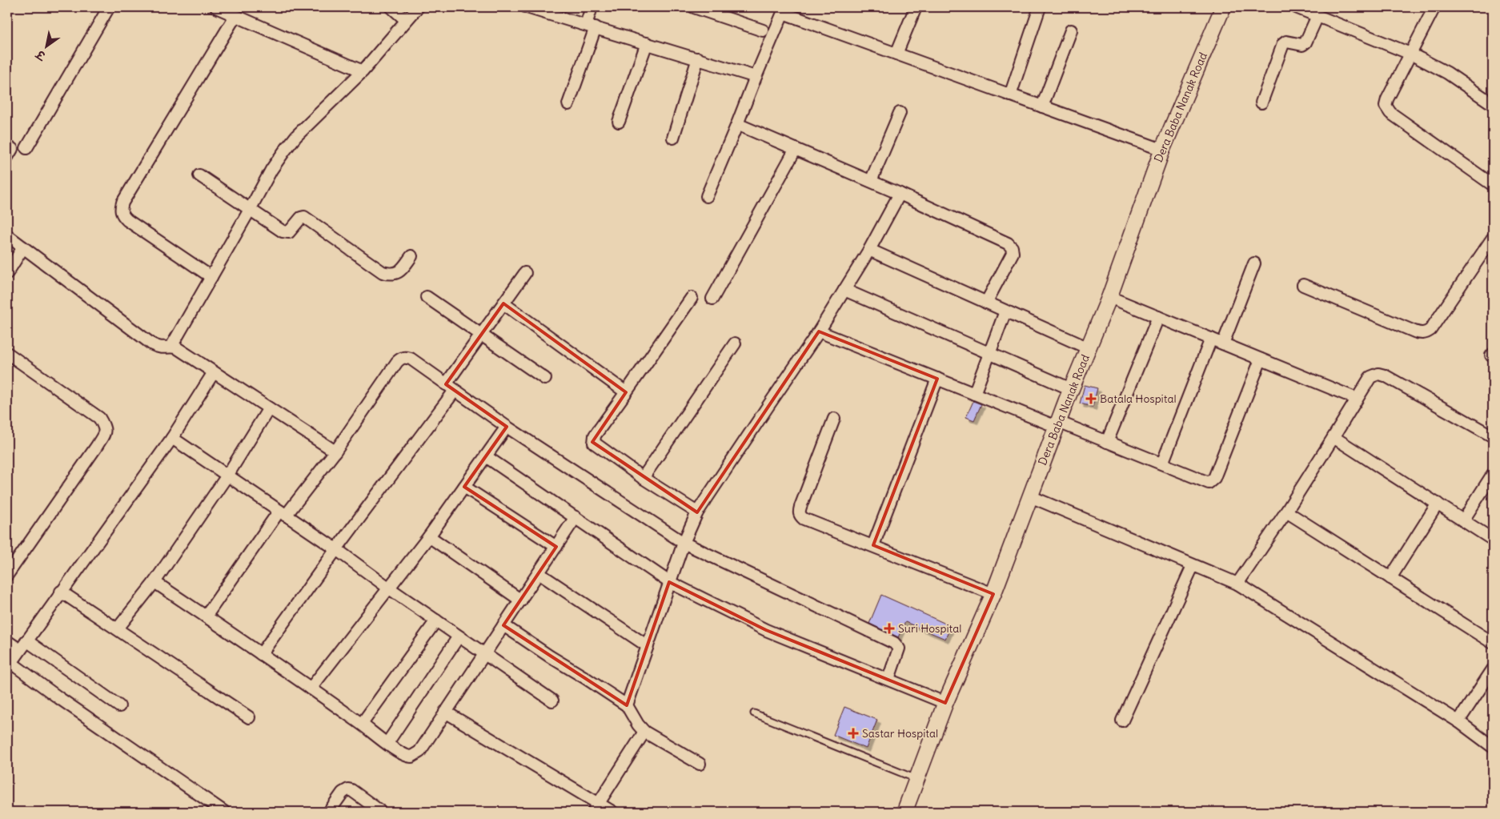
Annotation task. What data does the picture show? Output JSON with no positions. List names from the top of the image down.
{
  "streets": {
    "main road": ["Dera Baba Nanak Road"]
  },
  "places": {
    "health": ["Batala Hospital", "Suri Hospital", "Sastar Hospital"]
  },
  "north": "bottom left"
}
